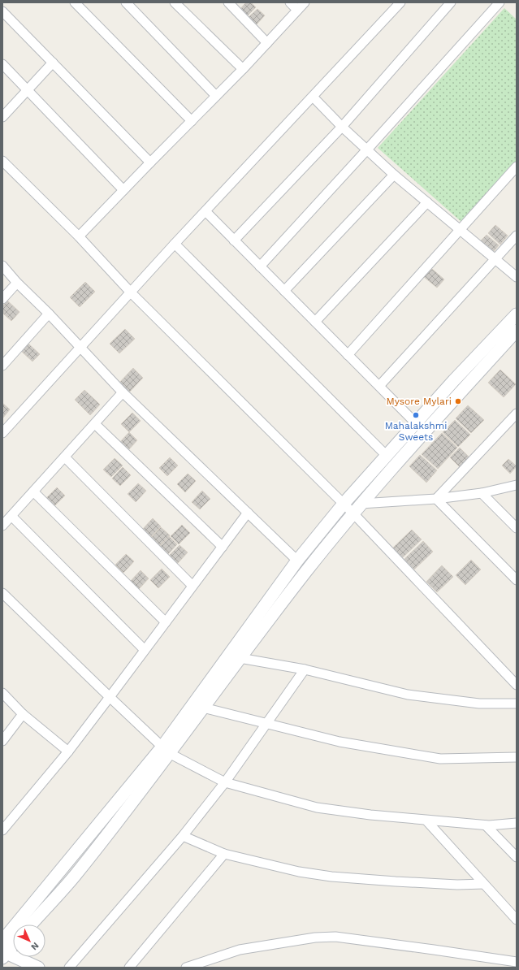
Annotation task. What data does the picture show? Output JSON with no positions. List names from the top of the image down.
{
  "places": ["Mysore Mylari", "Mahalakshmi Sweets"],
  "north": "bottom right"
}
